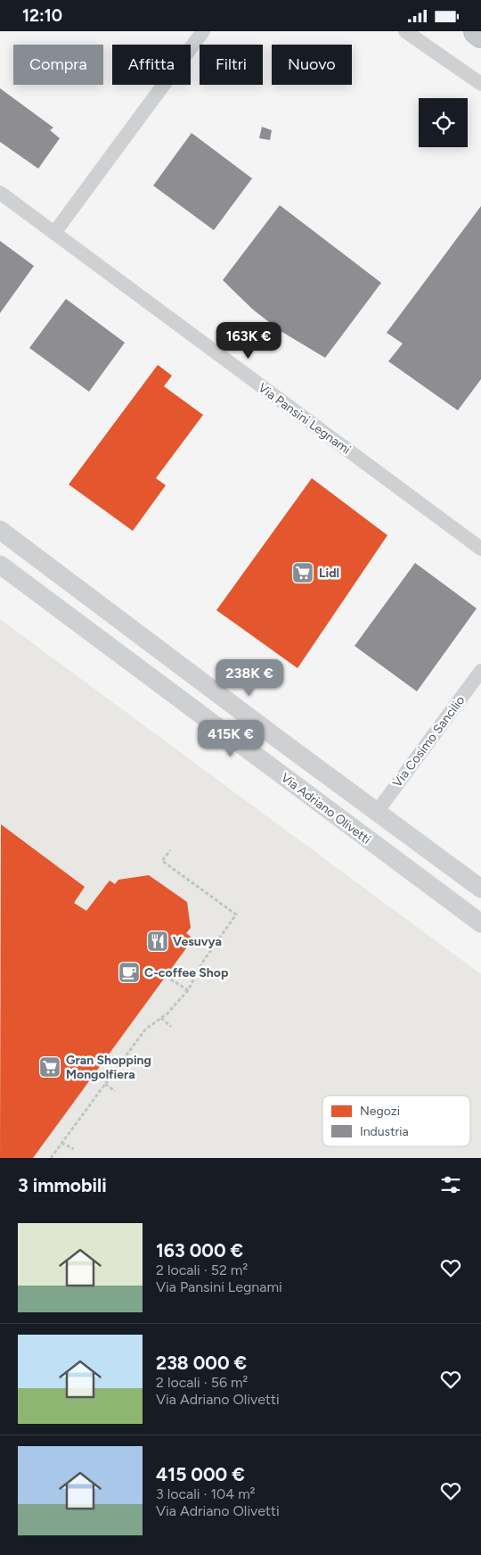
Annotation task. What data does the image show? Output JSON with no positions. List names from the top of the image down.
{
  "streets": {
    "street": ["Via Pansini Legnami", "Via Cosimo Sancilio", "Via Adriano Olivetti"]
  },
  "places": {
    "supermarket": ["Lidl", "Gran Shopping Mongolfiera"],
    "restaurant": ["Vesuvya"],
    "cafe": ["C-coffee Shop"]
  },
  "legend": ["Negozi", "Industria"],
  "page": {
    "status": "12:10",
    "chip": [
      "Compra",
      "Affitta",
      "Filtri",
      "Nuovo"
    ],
    "price": ["163K €", "238K €", "415K €"],
    "heading": "3 immobili",
    "list": [
      {
        "name": "163 000 €",
        "note": "2 locali · 52 m² · Via Pansini Legnami"
      },
      {
        "name": "238 000 €",
        "note": "2 locali · 56 m² · Via Adriano Olivetti"
      },
      {
        "name": "415 000 €",
        "note": "3 locali · 104 m² · Via Adriano Olivetti"
      }
    ]
  }
}
